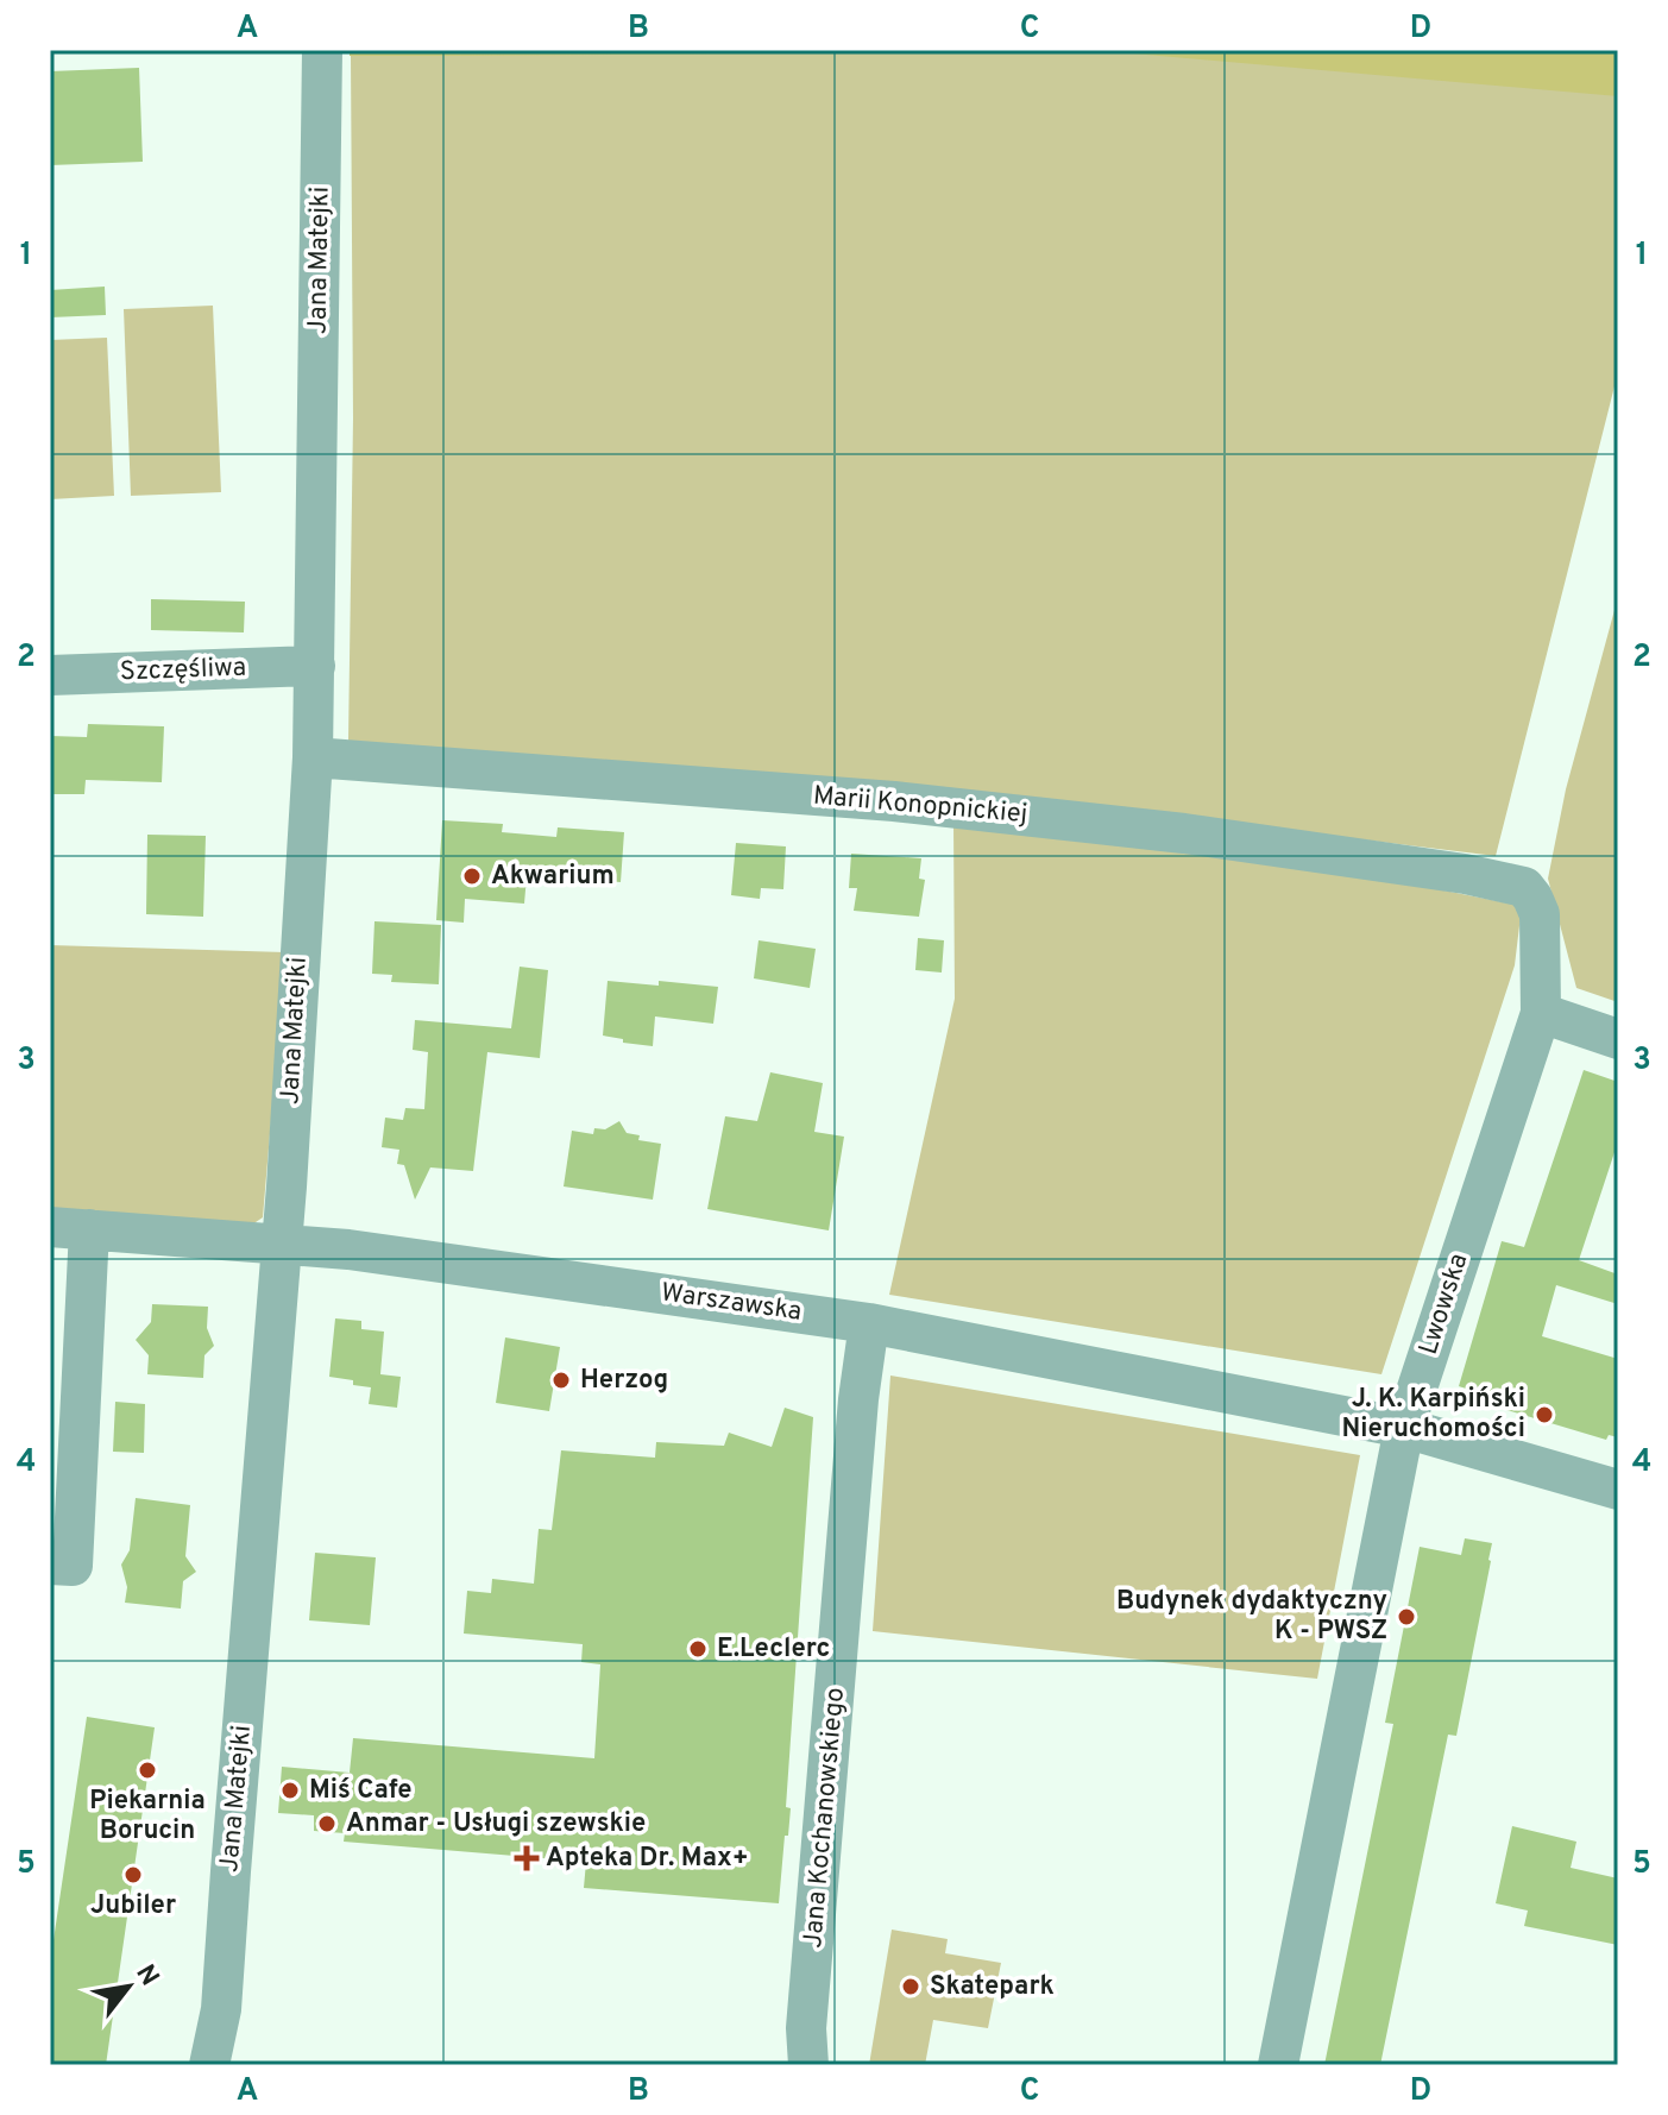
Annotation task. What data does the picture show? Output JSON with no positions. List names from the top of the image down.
{
  "streets": {
    "street": [
      "Jana Matejki",
      "Szczęśliwa",
      "Marii Konopnickiej",
      "Warszawska",
      "Lwowska",
      "Jana Kochanowskiego"
    ]
  },
  "crossings": [
    ["Jana Matejki", "Szczęśliwa"],
    ["Jana Matejki", "Marii Konopnickiej"],
    ["Jana Matejki", "Warszawska"],
    ["Marii Konopnickiej", "Lwowska"],
    ["Warszawska", "Lwowska"],
    ["Warszawska", "Jana Kochanowskiego"]
  ],
  "places": {
    "other": [
      "Akwarium",
      "Herzog",
      "J. K. Karpiński Nieruchomości",
      "Budynek dydaktyczny K - PWSZ",
      "E.Leclerc",
      "Piekarnia Borucin",
      "Miś Cafe",
      "Anmar - Usługi szewskie",
      "Jubiler",
      "Skatepark"
    ],
    "health": ["Apteka Dr. Max+"]
  },
  "north": "top right",
  "grid": {
    "columns": [
      "A",
      "B",
      "C",
      "D"
    ],
    "rows": [
      "1",
      "2",
      "3",
      "4",
      "5"
    ]
  }
}
